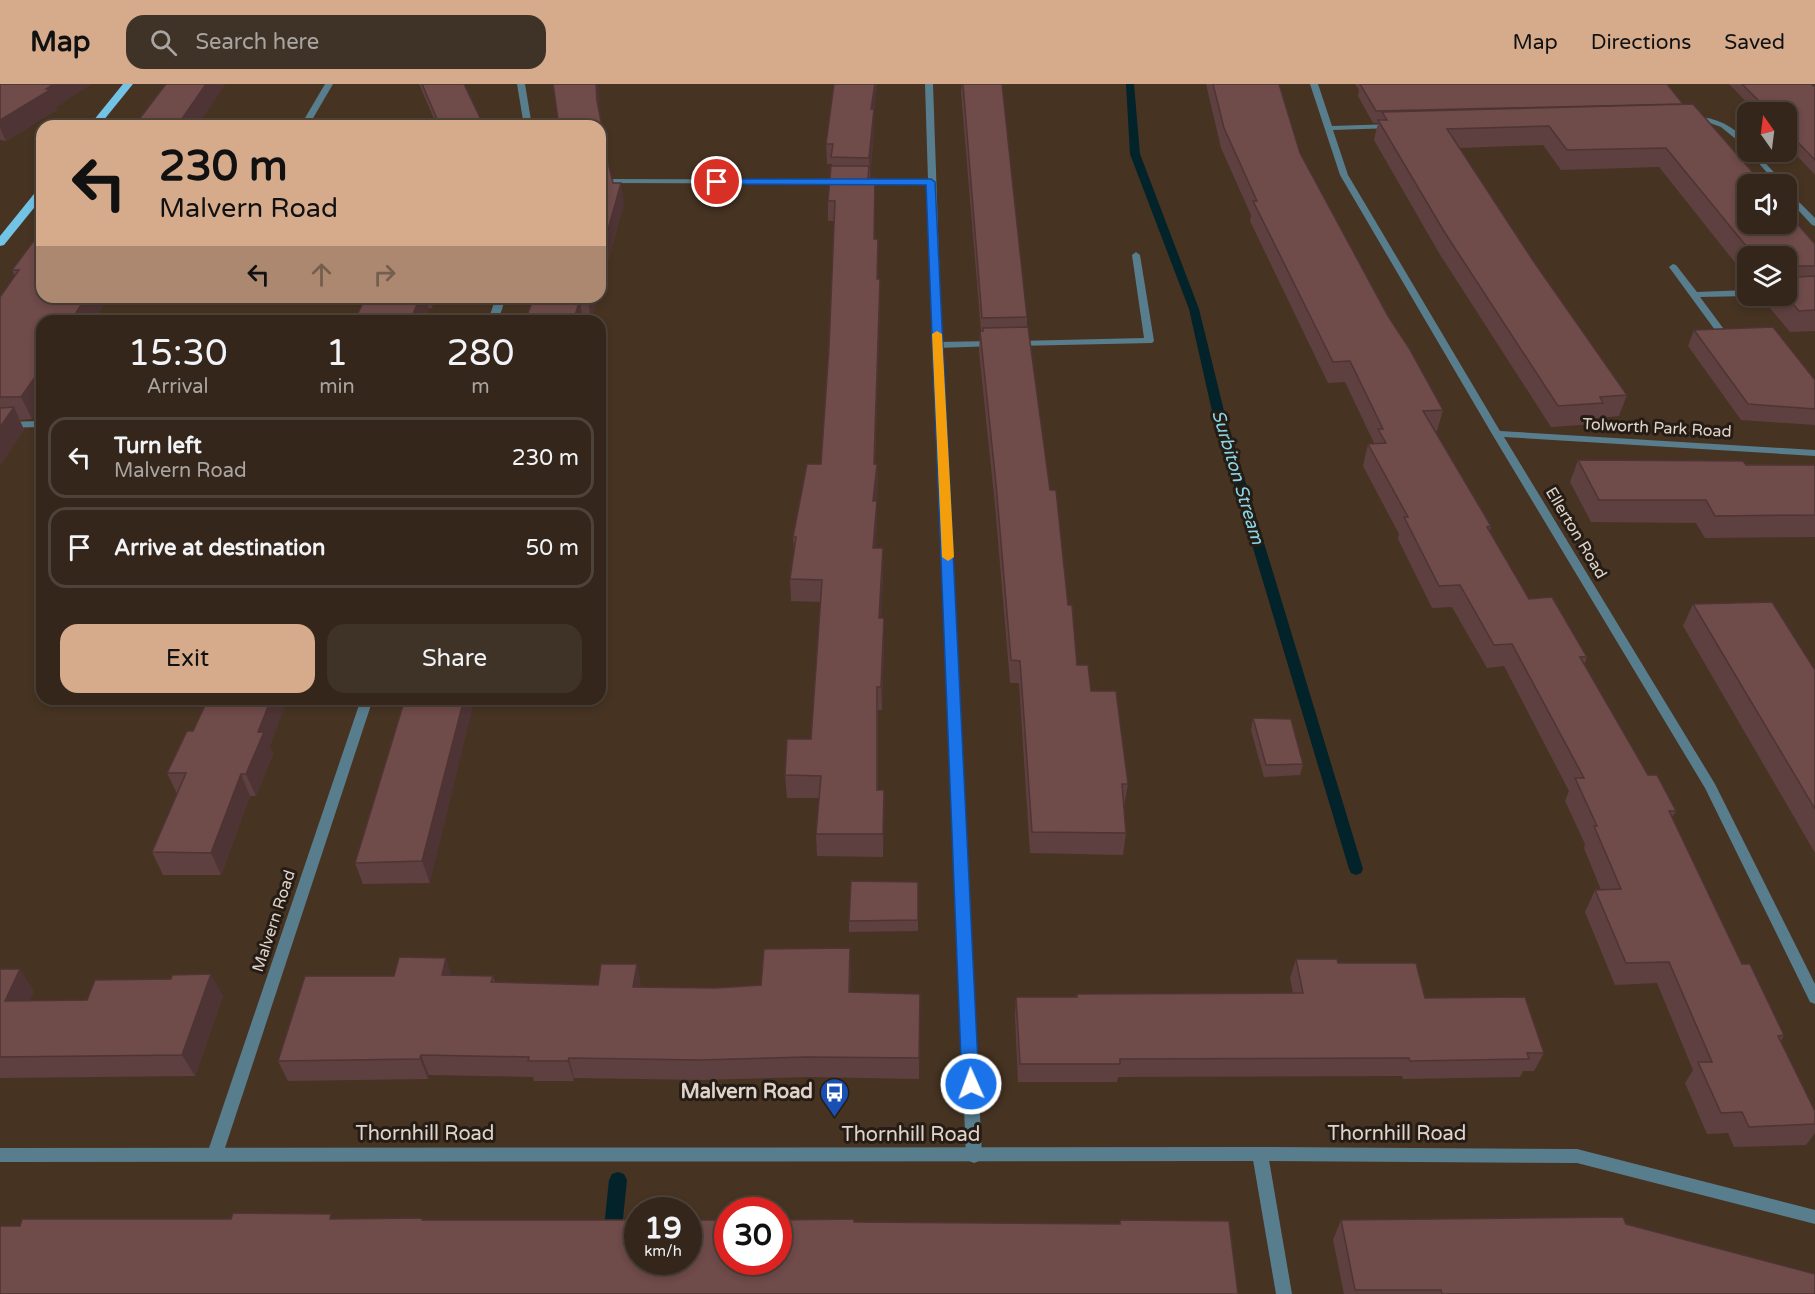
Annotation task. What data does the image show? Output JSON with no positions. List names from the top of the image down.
{
  "streets": {
    "street": [
      "Tolworth Park Road",
      "Ellerton Road",
      "Malvern Road",
      "Thornhill Road"
    ]
  },
  "crossings": [
    ["Tolworth Park Road", "Ellerton Road"],
    ["Malvern Road", "Thornhill Road"]
  ],
  "water": ["Surbiton Stream"],
  "places": {
    "bus stop": ["Malvern Road"]
  },
  "north": "top",
  "page": {
    "header": "Map",
    "search": "Search here",
    "nav": ["Map", "Directions", "Saved"],
    "turn": ["230 m", "Malvern Road"],
    "eta": [
      "15:30",
      "Arrival",
      "1",
      "min",
      "280",
      "m"
    ],
    "list": [
      {
        "name": "Turn left",
        "note": "Malvern Road",
        "value": "230 m"
      },
      {
        "name": "Arrive at destination",
        "value": "50 m"
      }
    ],
    "buttons": ["Exit", "Share"],
    "speed": "19 km/h",
    "limit": "30"
  }
}
